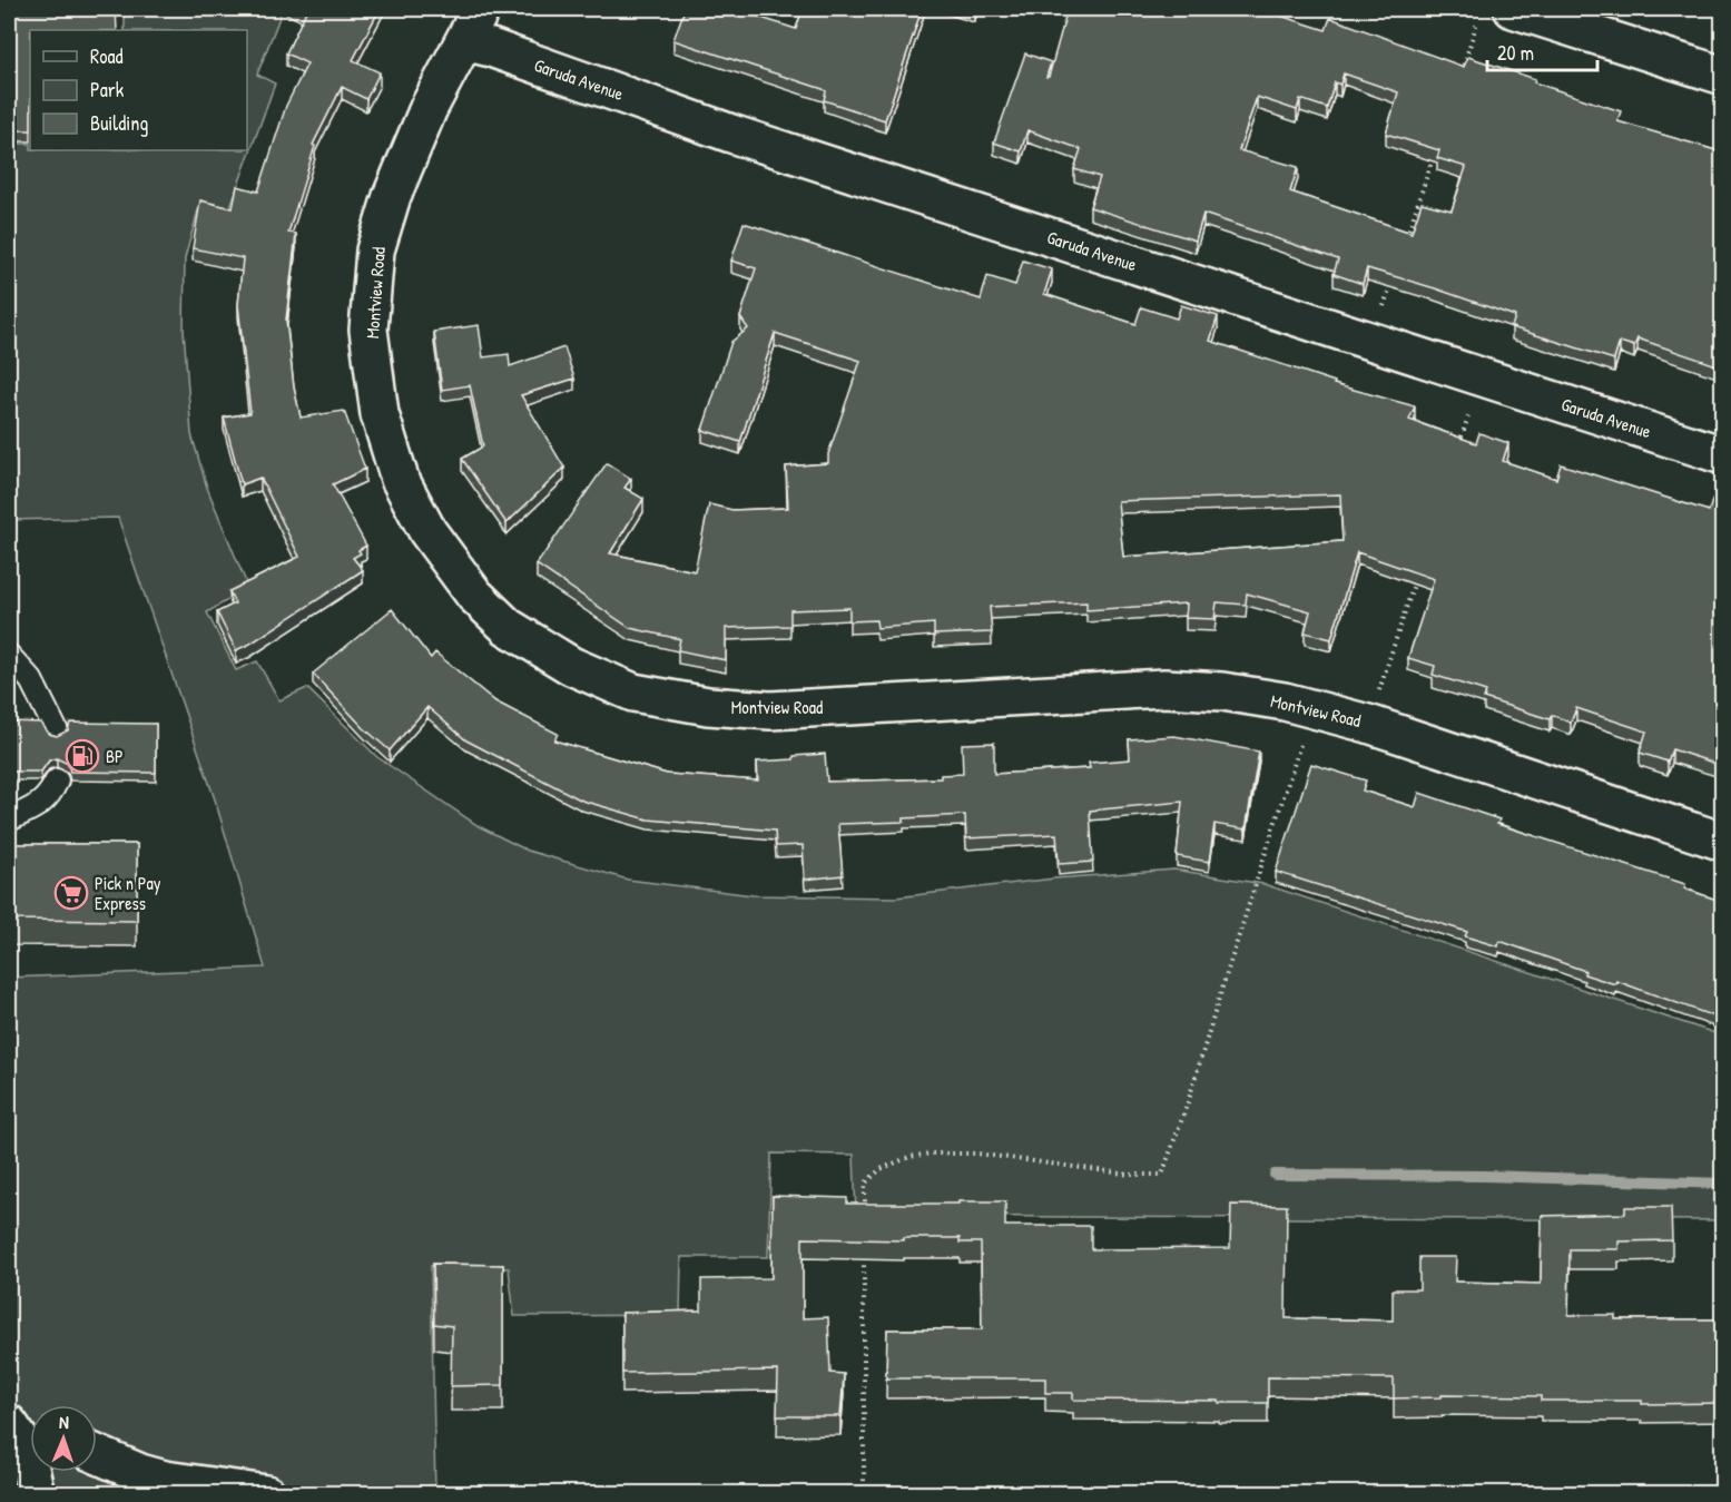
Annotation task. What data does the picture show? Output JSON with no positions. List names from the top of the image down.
{
  "streets": {
    "street": ["Garuda Avenue", "Montview Road"]
  },
  "crossings": [
    ["Garuda Avenue", "Montview Road"]
  ],
  "places": {
    "fuel station": ["BP"],
    "supermarket": ["Pick n Pay Express"]
  },
  "legend": ["Road", "Park", "Building"],
  "scale_bar": "20 m",
  "north": "top"
}
